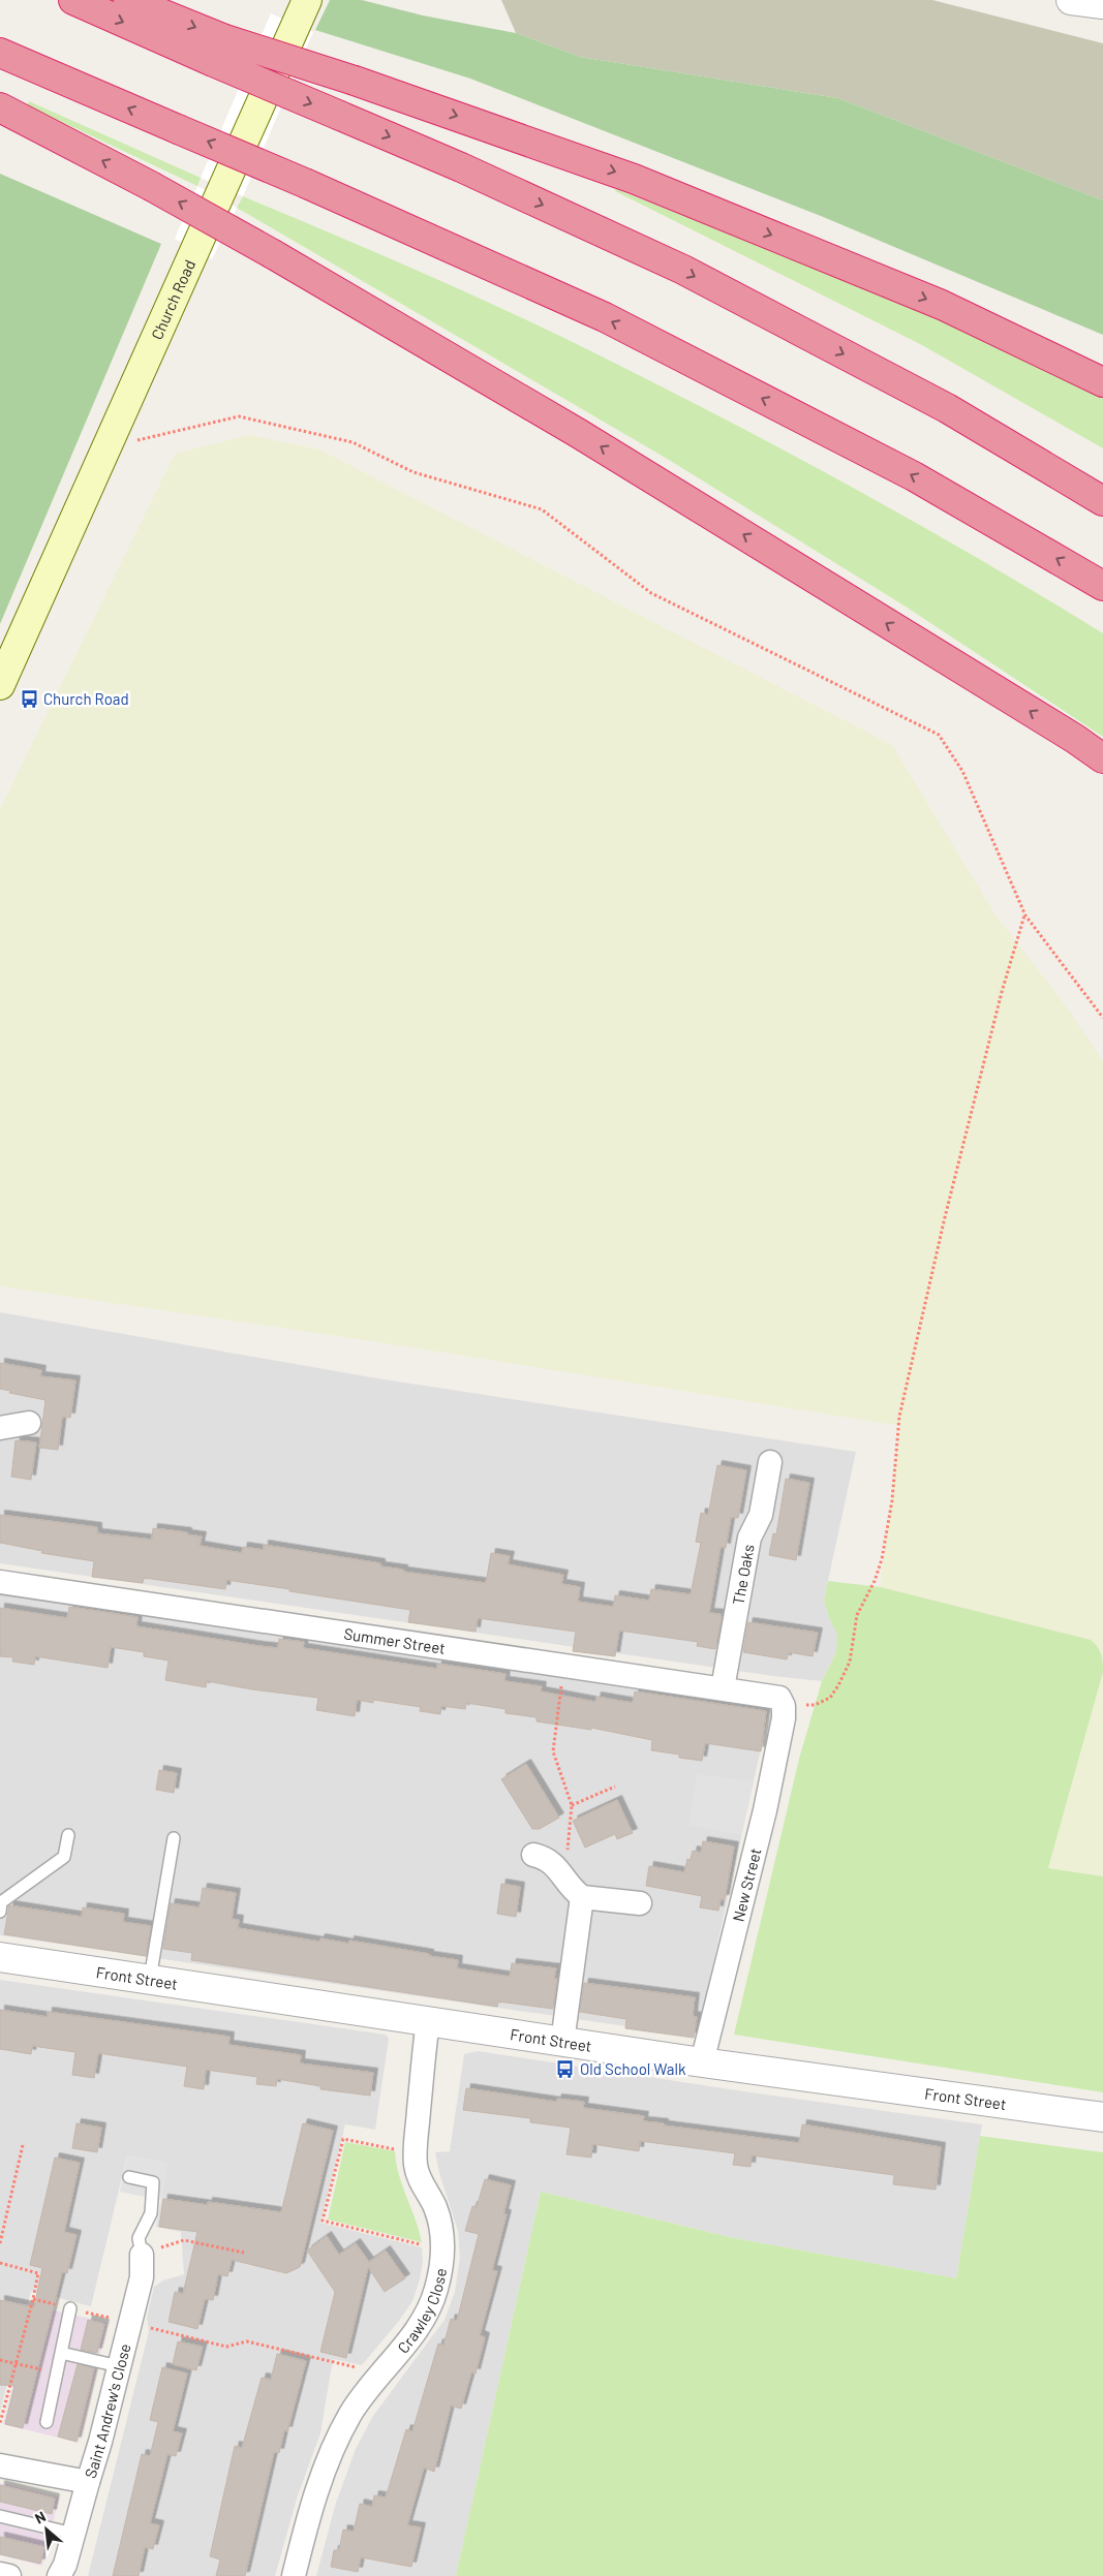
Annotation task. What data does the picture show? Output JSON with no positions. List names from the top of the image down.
{
  "streets": {
    "main road": ["Church Road"],
    "street": [
      "The Oaks",
      "Summer Street",
      "New Street",
      "Front Street",
      "Crawley Close",
      "Saint Andrew's Close"
    ]
  },
  "crossings": [
    ["The Oaks", "Summer Street"],
    ["Summer Street", "New Street"],
    ["New Street", "Front Street"],
    ["Front Street", "Crawley Close"]
  ],
  "places": {
    "bus stop": ["Church Road", "Old School Walk"]
  },
  "north": "top left"
}
